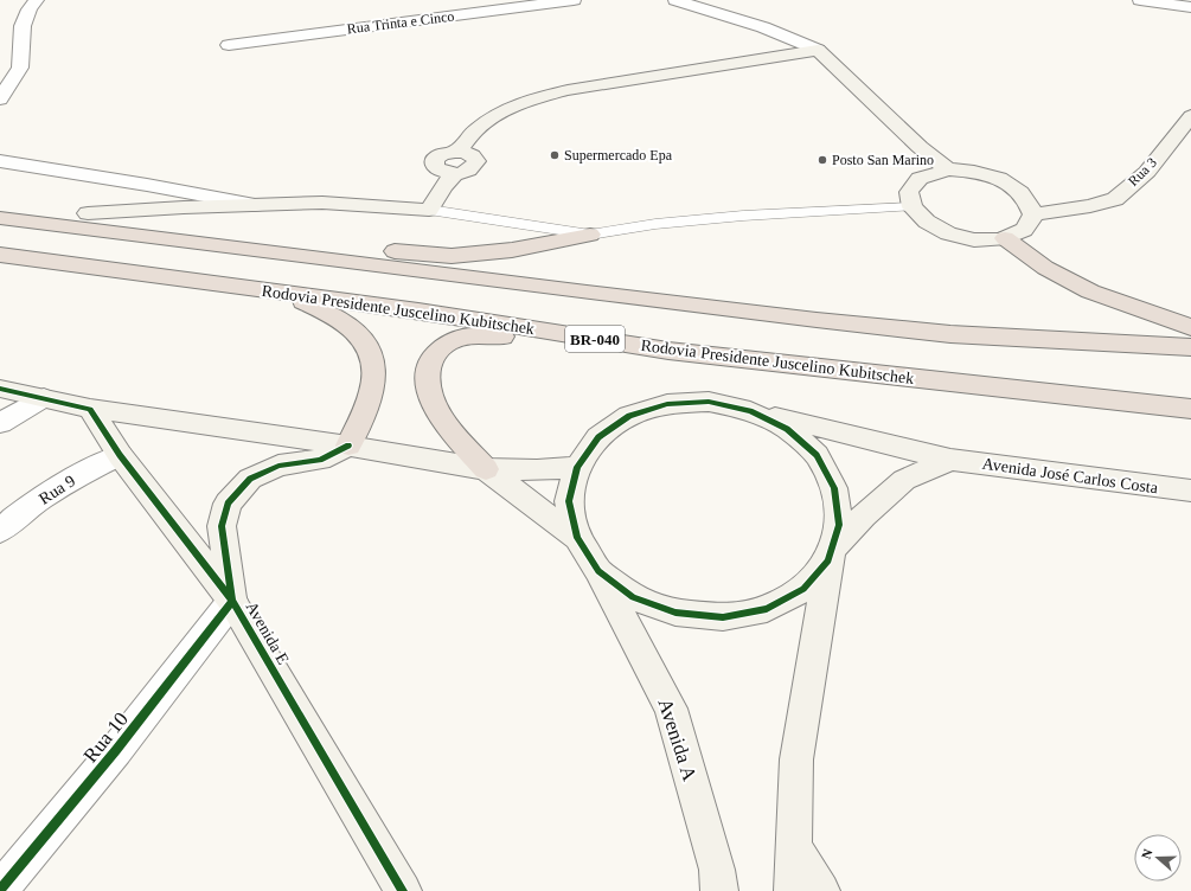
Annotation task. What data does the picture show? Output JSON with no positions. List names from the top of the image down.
{
  "streets": {
    "highway": ["Rodovia Presidente Juscelino Kubitschek", "BR-040"],
    "street": [
      "Rua Trinta e Cinco",
      "Rua 3",
      "Avenida José Carlos Costa",
      "Rua 9",
      "Avenida E",
      "Rua 10",
      "Avenida A"
    ]
  },
  "crossings": [
    ["Rua 9", "Avenida E"],
    ["Avenida E", "Rua 10"]
  ],
  "places": ["Supermercado Epa", "Posto San Marino"],
  "north": "left"
}
